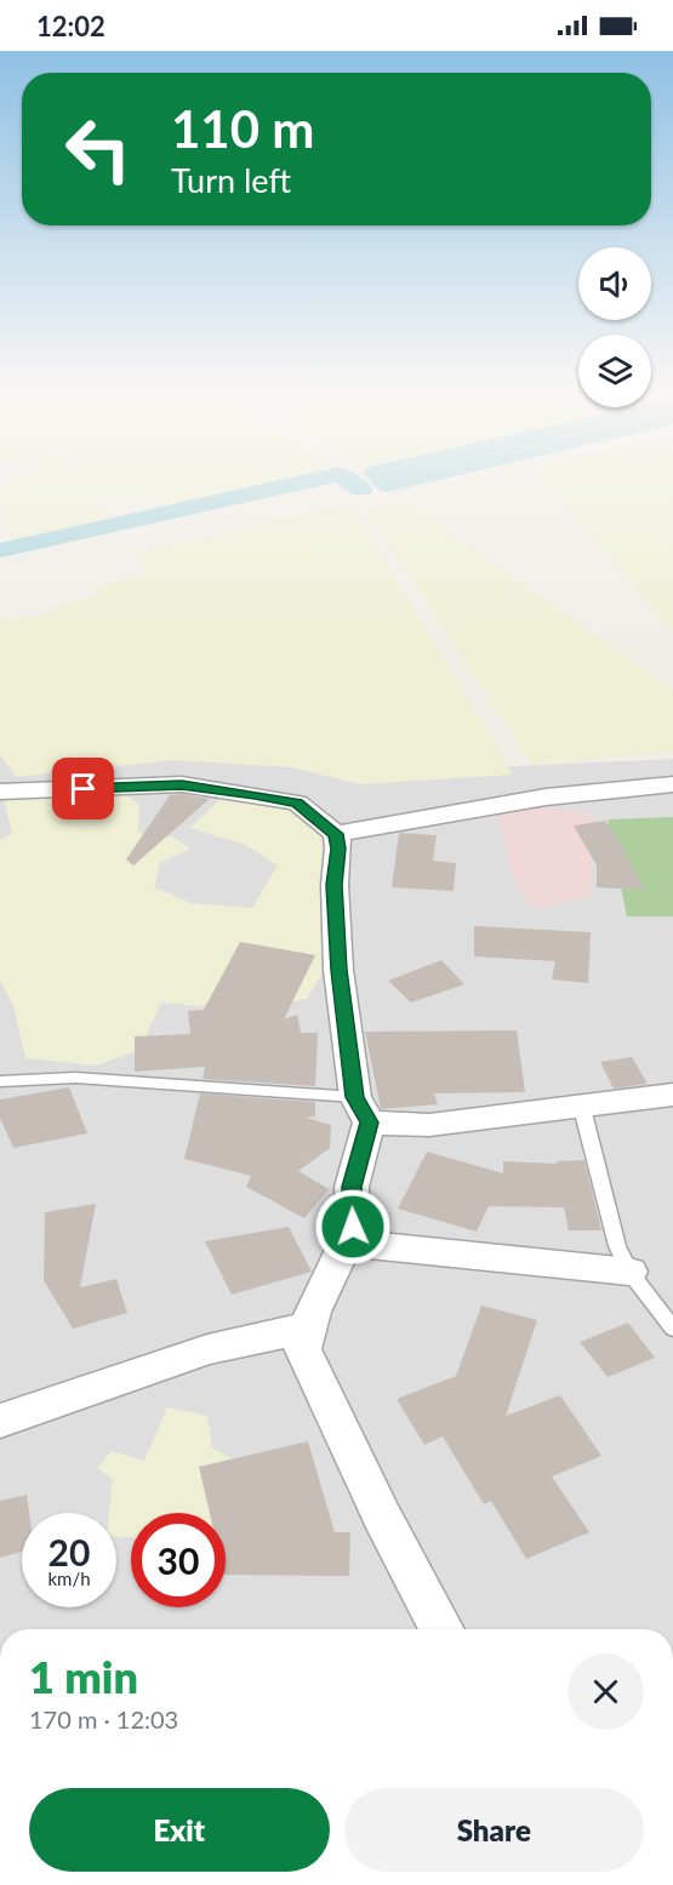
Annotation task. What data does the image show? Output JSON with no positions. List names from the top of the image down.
{
  "page": {
    "status": "12:02",
    "turn": ["110 m", "Turn left"],
    "speed": "20 km/h",
    "limit": "30",
    "heading": ["1 min", "170 m · 12:03"],
    "buttons": ["Exit", "Share"]
  }
}
